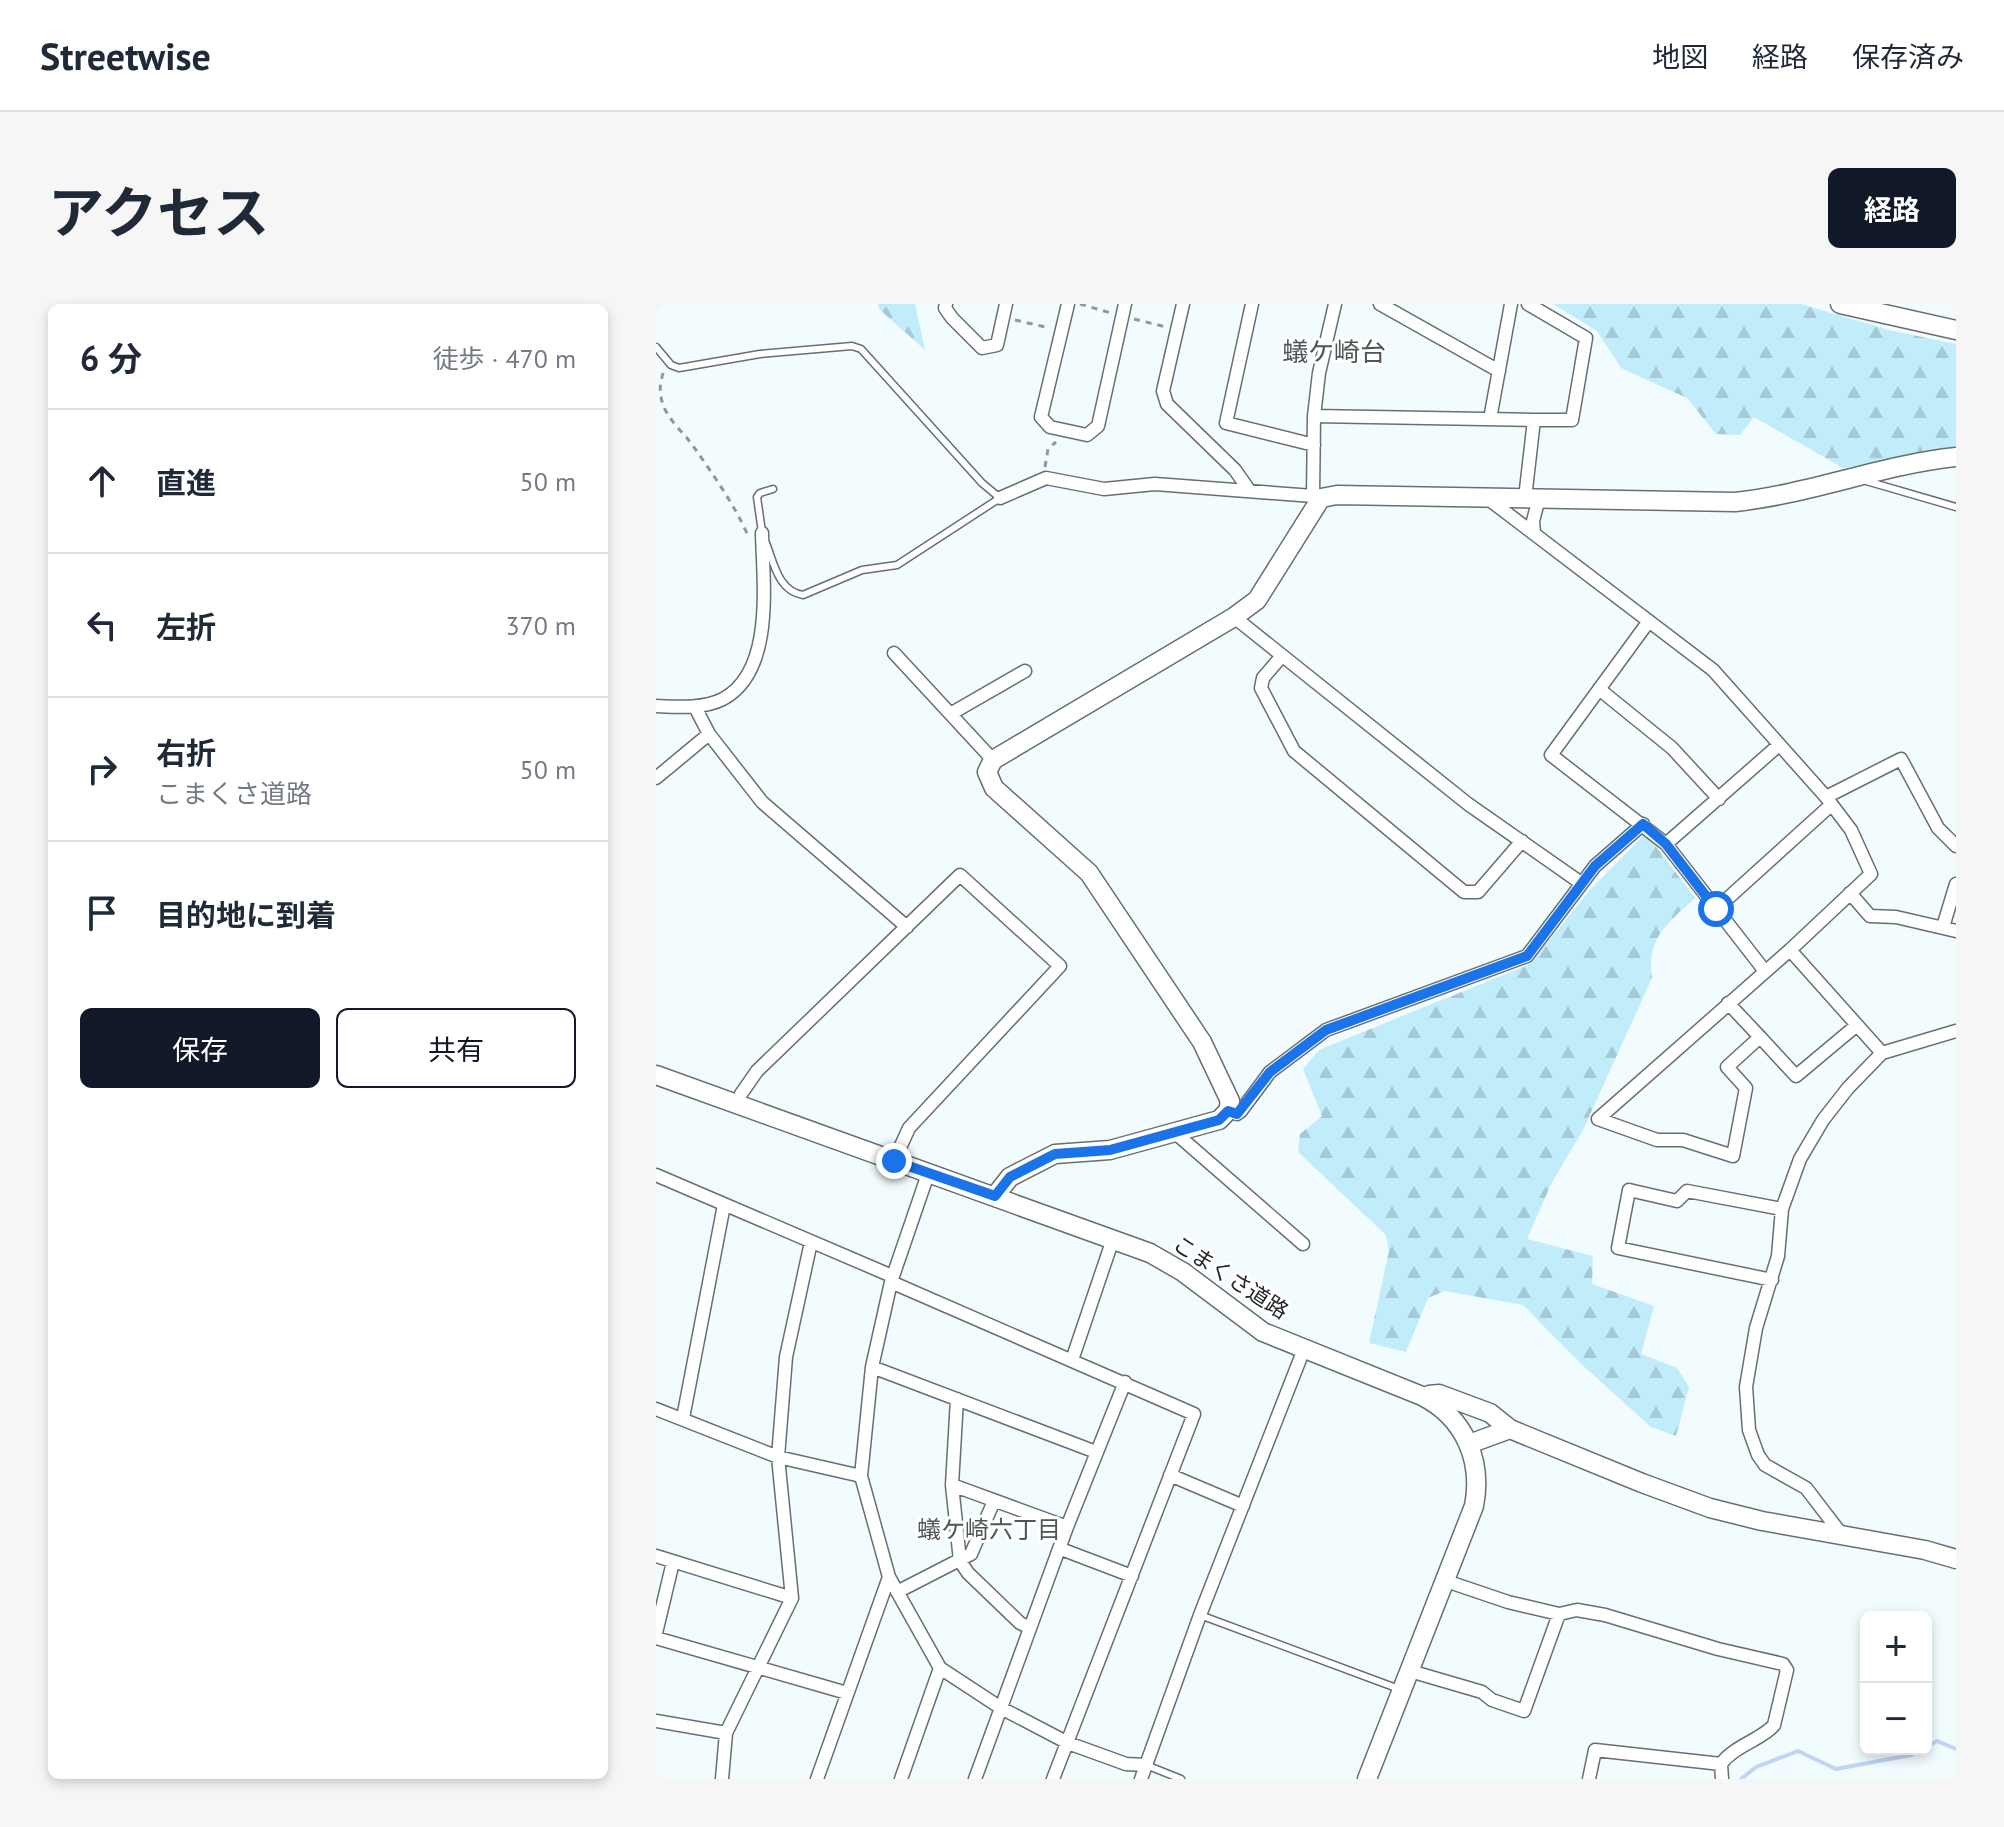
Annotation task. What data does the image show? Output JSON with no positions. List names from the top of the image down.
{
  "streets": {
    "street": ["こまくさ道路"]
  },
  "districts": ["蟻ケ崎台", "蟻ケ崎六丁目"],
  "page": {
    "header": "Streetwise",
    "nav": ["地図", "経路", "保存済み"],
    "title": "アクセス",
    "buttons": [
      "経路",
      ["保存", "共有"]
    ],
    "heading": ["6 分", "徒歩 · 470 m"],
    "list": [
      ["直進", "50 m"],
      ["左折", "370 m"],
      ["右折", "こまくさ道路", "50 m"],
      "目的地に到着"
    ],
    "map_buttons": ["+", "−"]
  }
}
